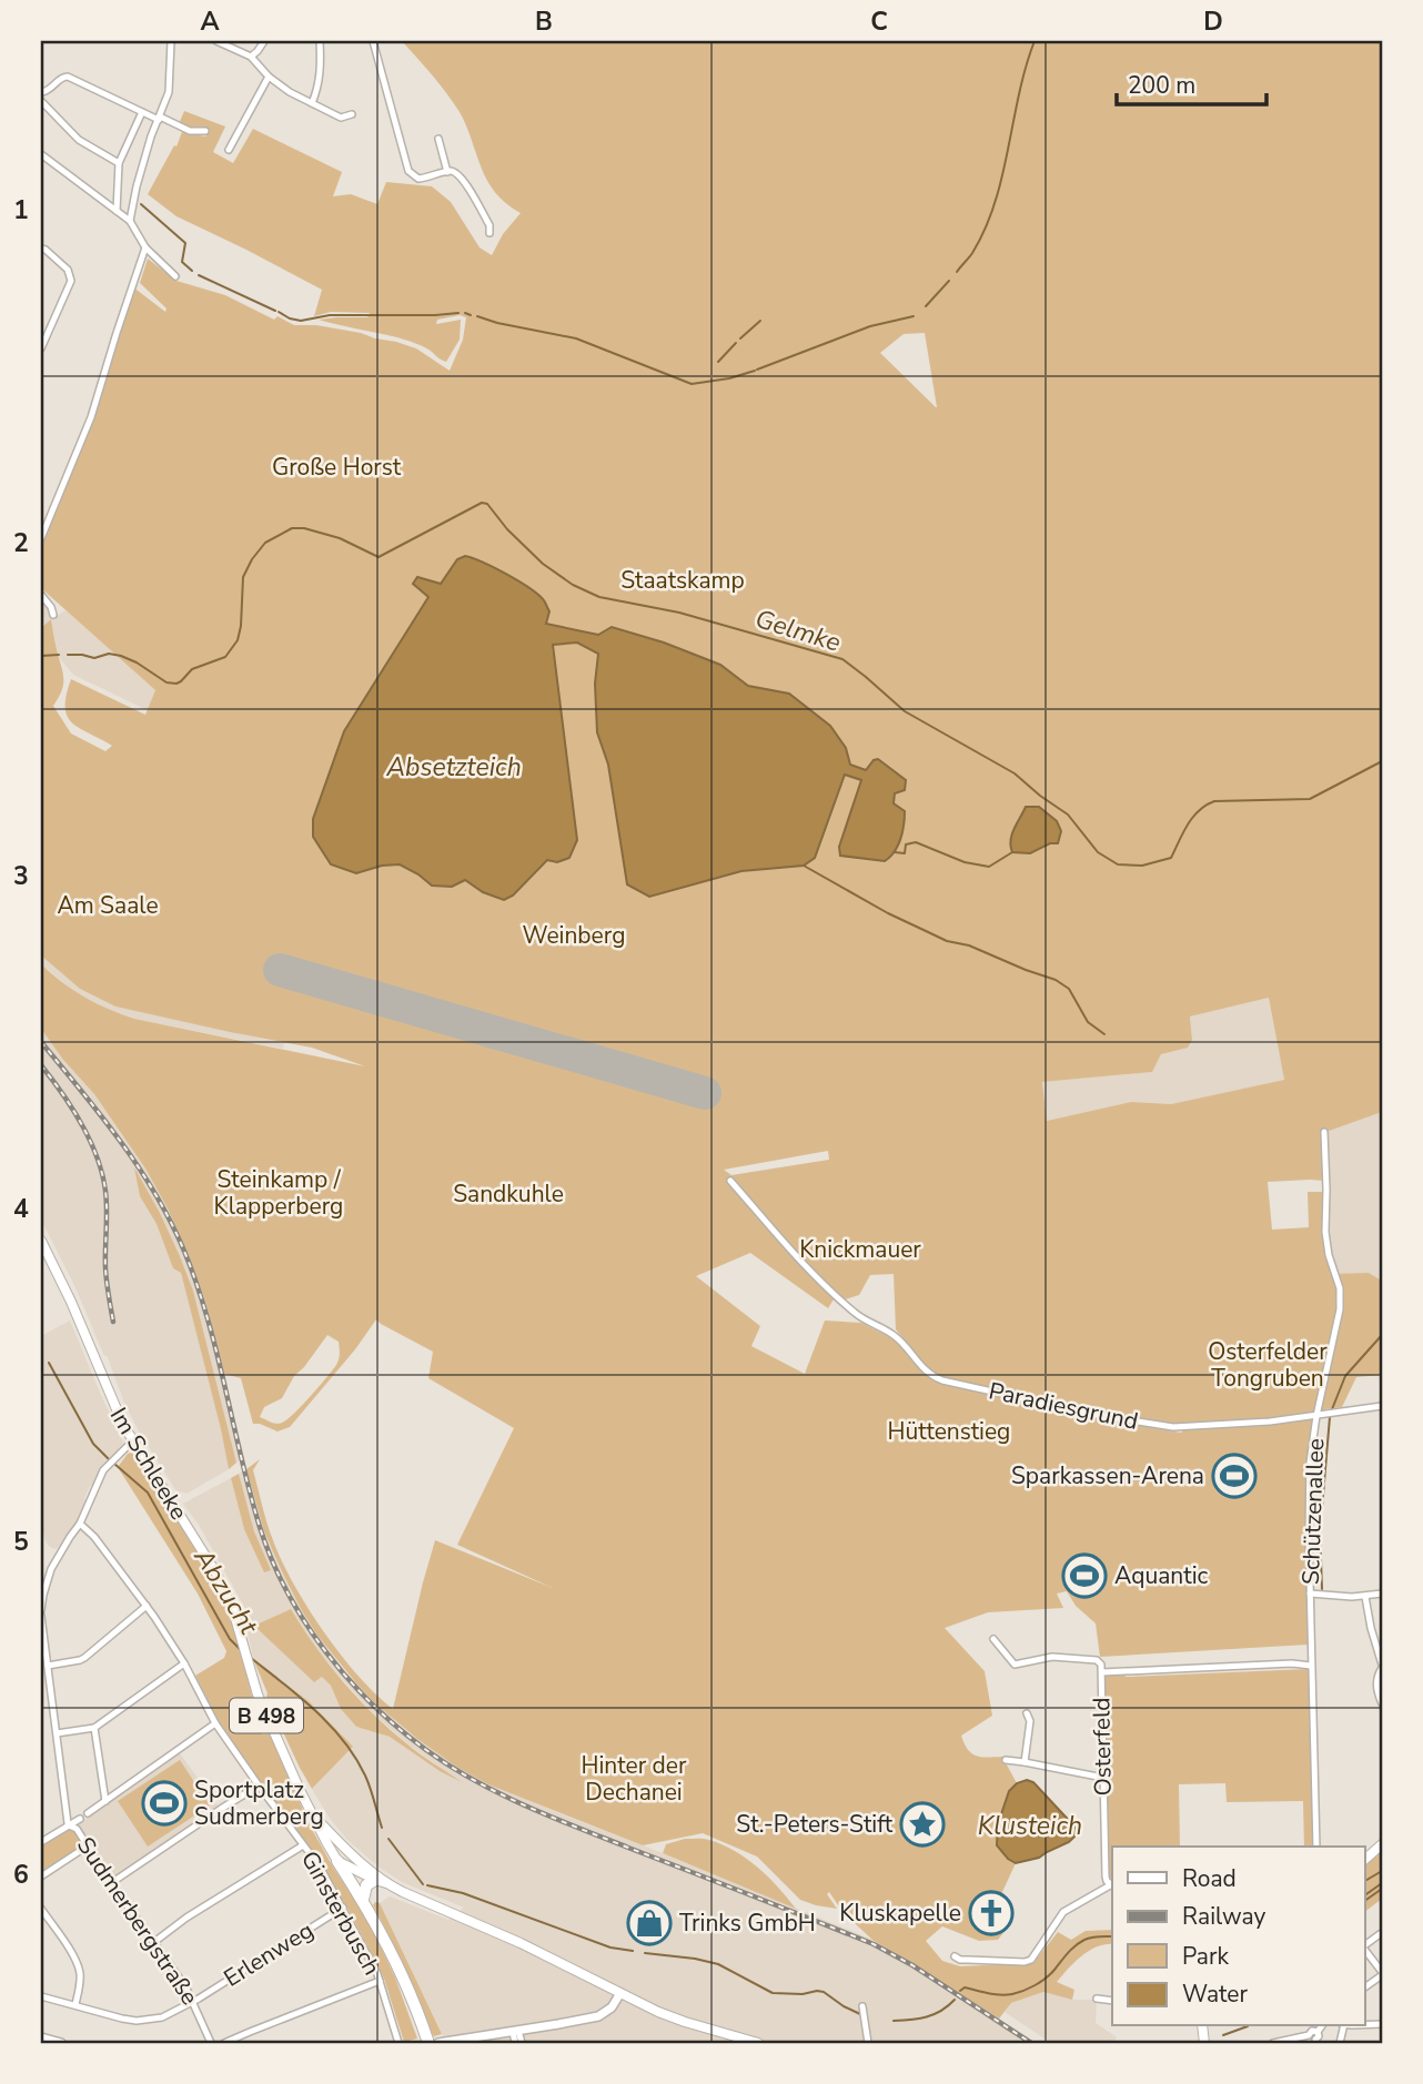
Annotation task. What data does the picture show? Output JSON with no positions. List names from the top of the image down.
{
  "streets": {
    "main road": ["Im Schleeke", "B 498"],
    "street": [
      "Paradiesgrund",
      "Schützenallee",
      "Osterfeld",
      "Ginsterbusch",
      "Sudmerbergstraße",
      "Erlenweg"
    ]
  },
  "crossings": [
    ["Paradiesgrund", "Schützenallee"],
    ["Im Schleeke", "Sudmerbergstraße"],
    ["Schützenallee", "Osterfeld"],
    ["Ginsterbusch", "Sudmerbergstraße"],
    ["Ginsterbusch", "Erlenweg"],
    ["Sudmerbergstraße", "Erlenweg"]
  ],
  "water": [
    "Gelmke",
    "Absetzteich",
    "Abzucht",
    "Klusteich"
  ],
  "parks": [
    "Große Horst",
    "Staatskamp",
    "Am Saale",
    "Weinberg",
    "Steinkamp / Klapperberg",
    "Sandkuhle",
    "Knickmauer",
    "Osterfelder Tongruben",
    "Hüttenstieg",
    "Hinter der Dechanei"
  ],
  "places": {
    "sports": ["Sparkassen-Arena", "Aquantic", "Sportplatz Sudmerberg"],
    "place": ["St.-Peters-Stift"],
    "church": ["Kluskapelle"],
    "shop": ["Trinks GmbH"]
  },
  "legend": [
    "Road",
    "Railway",
    "Park",
    "Water"
  ],
  "scale_bar": "200 m",
  "grid": {
    "columns": [
      "A",
      "B",
      "C",
      "D"
    ],
    "rows": [
      "1",
      "2",
      "3",
      "4",
      "5",
      "6"
    ]
  }
}
